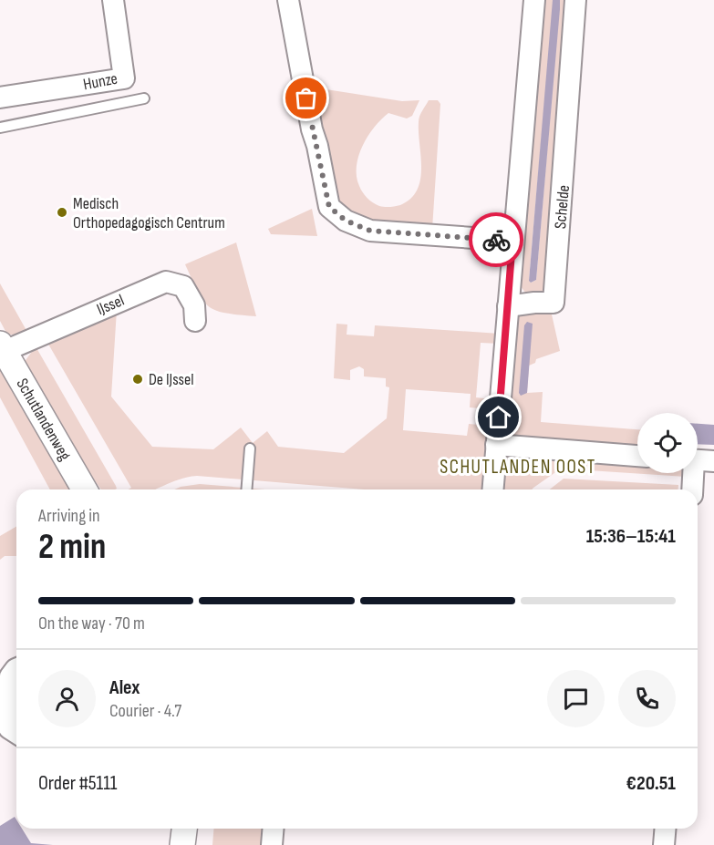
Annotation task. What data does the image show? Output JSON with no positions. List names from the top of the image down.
{
  "streets": {
    "street": [
      "Hunze",
      "Schelde",
      "IJssel",
      "Schutlandenweg"
    ]
  },
  "crossings": [
    ["IJssel", "Schutlandenweg"]
  ],
  "districts": ["SCHUTLANDEN OOST"],
  "places": ["Medisch Orthopedagogisch Centrum", "De IJssel"],
  "page": {
    "heading": ["2 min", "Arriving in", "15:36–15:41"],
    "panel": [
      "Alex",
      "Courier · 4.7",
      "Order #5111",
      "€20.51"
    ],
    "bar": "On the way · 70 m"
  }
}
